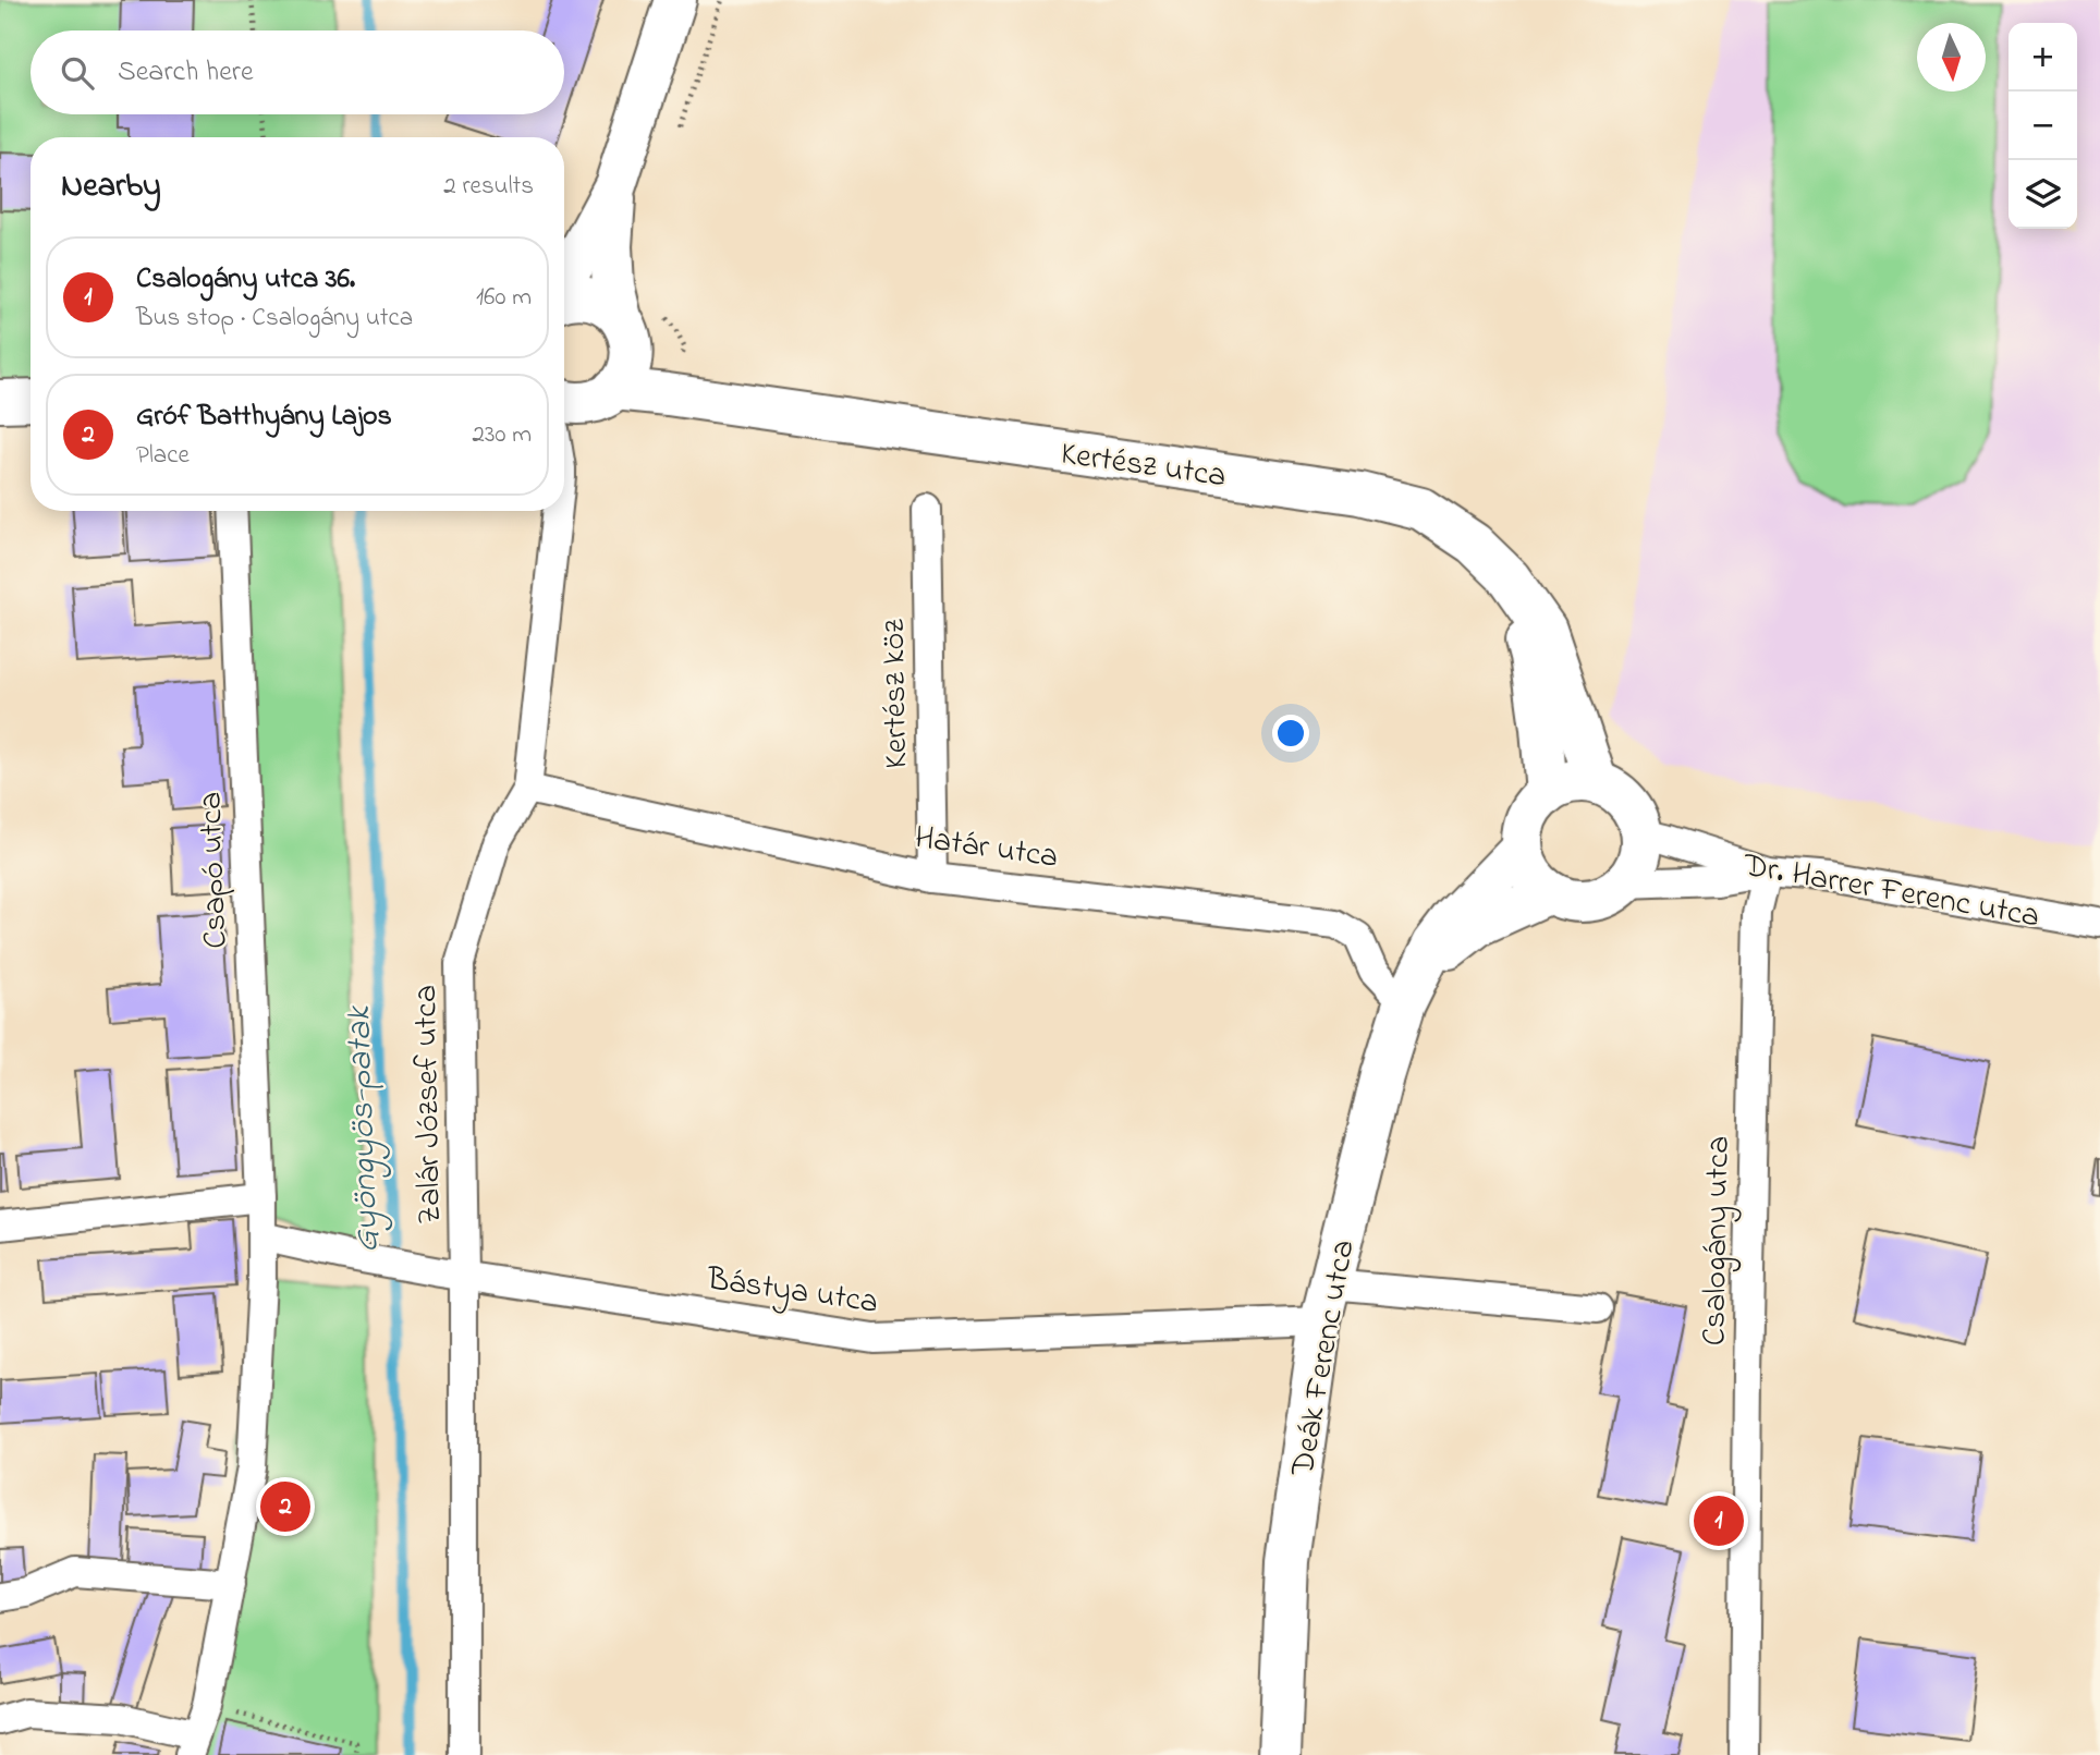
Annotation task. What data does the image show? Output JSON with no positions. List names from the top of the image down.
{
  "streets": {
    "street": [
      "Kertész utca",
      "Kertész köz",
      "Határ utca",
      "Csapó utca",
      "Dr. Harrer Ferenc utca",
      "Zalár József utca",
      "Csalogány utca",
      "Bástya utca",
      "Deák Ferenc utca"
    ]
  },
  "crossings": [
    ["Kertész utca", "Dr. Harrer Ferenc utca"],
    ["Kertész köz", "Határ utca"],
    ["Határ utca", "Zalár József utca"],
    ["Határ utca", "Deák Ferenc utca"],
    ["Csapó utca", "Bástya utca"],
    ["Dr. Harrer Ferenc utca", "Csalogány utca"],
    ["Zalár József utca", "Bástya utca"],
    ["Bástya utca", "Deák Ferenc utca"]
  ],
  "water": ["Gyöngyös-patak"],
  "north": "bottom",
  "page": {
    "map_buttons": ["+", "−"],
    "search": "Search here",
    "heading": ["Nearby", "2 results"],
    "list": [
      {
        "mark": "1",
        "name": "Csalogány utca 36.",
        "note": "Bus stop · Csalogány utca",
        "value": "160 m"
      },
      {
        "mark": "2",
        "name": "Gróf Batthyány Lajos",
        "note": "Place",
        "value": "230 m"
      }
    ],
    "pins": ["2", "1"]
  }
}
